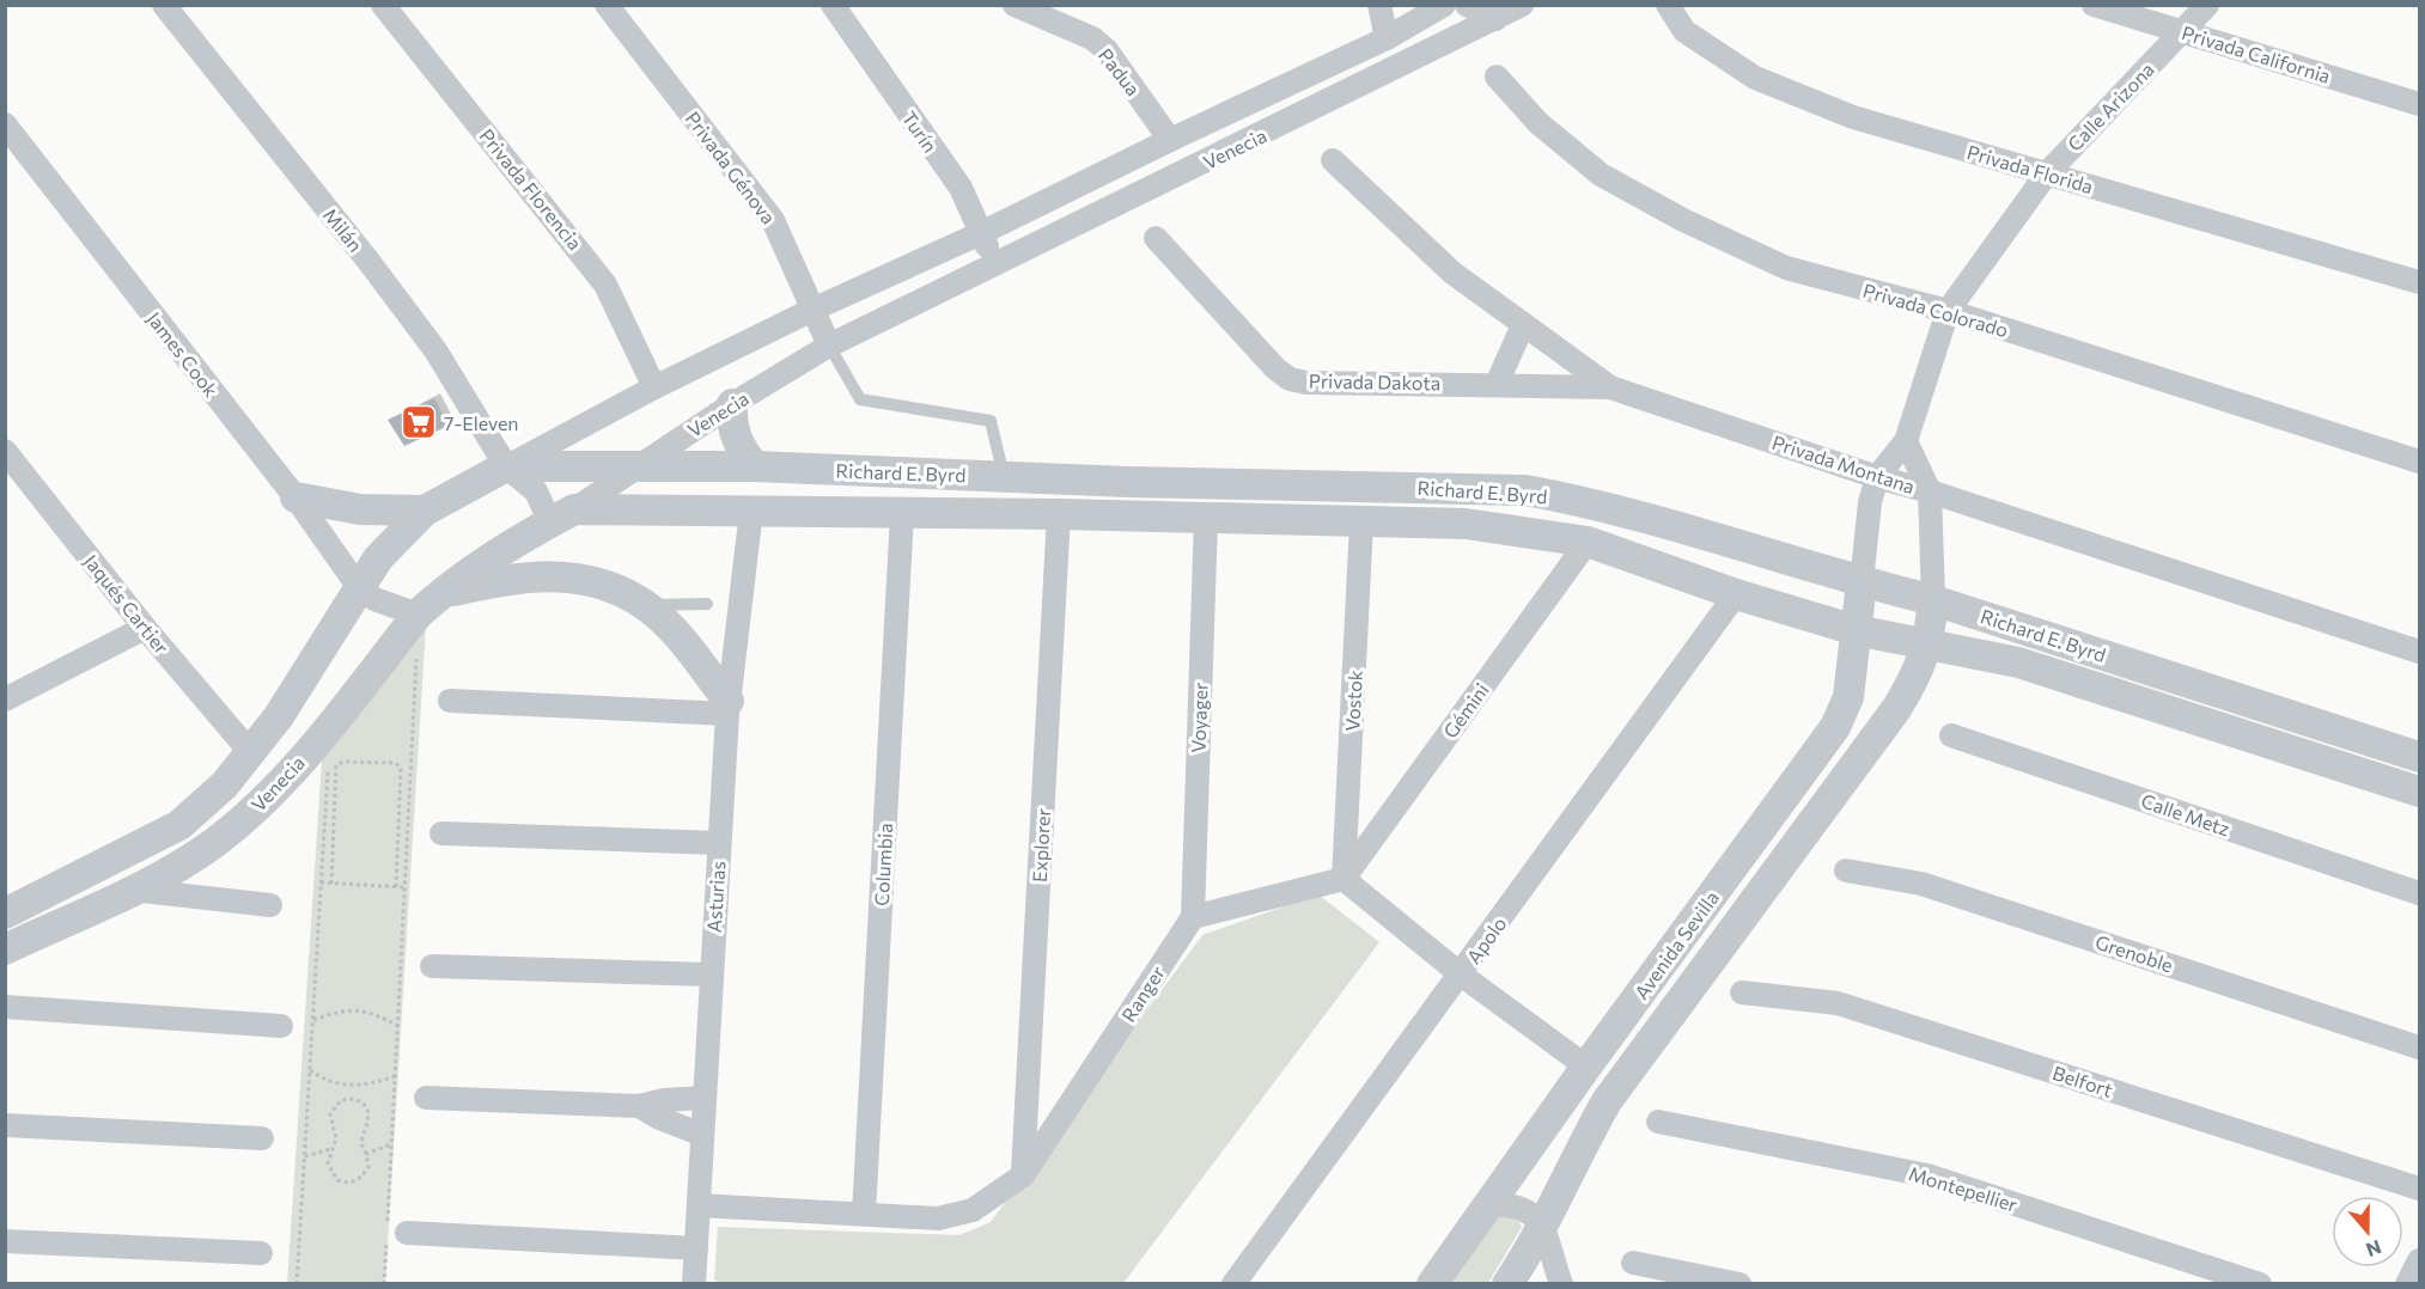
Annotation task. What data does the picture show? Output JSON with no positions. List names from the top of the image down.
{
  "streets": {
    "street": [
      "Privada California",
      "Padua",
      "Calle Arizona",
      "Turín",
      "Venecia",
      "Privada Génova",
      "Privada Florida",
      "Privada Florencia",
      "Milán",
      "Privada Colorado",
      "James Cook",
      "Privada Dakota",
      "Privada Montana",
      "Richard E. Byrd",
      "Jaqués Cartier",
      "Vostok",
      "Gémini",
      "Voyager",
      "Calle Metz",
      "Explorer",
      "Columbia",
      "Asturias",
      "Apolo",
      "Avenida Sevilla",
      "Grenoble",
      "Ranger",
      "Belfort",
      "Montepellier"
    ]
  },
  "crossings": [
    ["Privada California", "Calle Arizona"],
    ["Padua", "Venecia"],
    ["Calle Arizona", "Privada Florida"],
    ["Calle Arizona", "Privada Colorado"],
    ["Calle Arizona", "Privada Montana"],
    ["Calle Arizona", "Richard E. Byrd"],
    ["Calle Arizona", "Avenida Sevilla"],
    ["Turín", "Venecia"],
    ["Venecia", "Privada Génova"],
    ["Venecia", "Privada Florencia"],
    ["Venecia", "Milán"],
    ["Venecia", "James Cook"],
    ["Venecia", "Richard E. Byrd"],
    ["Venecia", "Jaqués Cartier"],
    ["Milán", "Richard E. Byrd"],
    ["Privada Dakota", "Privada Montana"],
    ["Richard E. Byrd", "Vostok"],
    ["Richard E. Byrd", "Gémini"],
    ["Richard E. Byrd", "Voyager"],
    ["Richard E. Byrd", "Explorer"],
    ["Richard E. Byrd", "Columbia"],
    ["Richard E. Byrd", "Asturias"],
    ["Richard E. Byrd", "Apolo"],
    ["Richard E. Byrd", "Avenida Sevilla"],
    ["Vostok", "Gémini"],
    ["Voyager", "Ranger"],
    ["Explorer", "Ranger"],
    ["Columbia", "Ranger"],
    ["Asturias", "Ranger"]
  ],
  "places": {
    "supermarket": ["7-Eleven"]
  },
  "north": "bottom"
}
